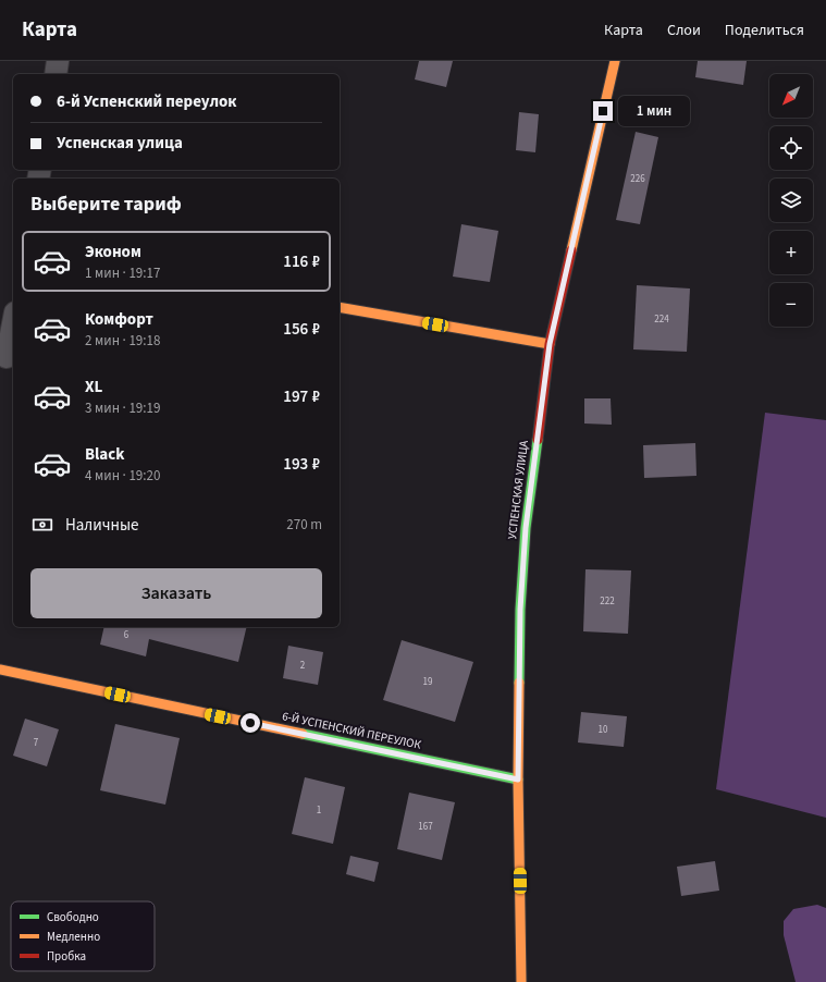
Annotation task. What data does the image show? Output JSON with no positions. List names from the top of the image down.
{
  "streets": {
    "street": ["УСПЕНСКАЯ УЛИЦА", "6-Й УСПЕНСКИЙ ПЕРЕУЛОК"]
  },
  "crossings": [
    ["УСПЕНСКАЯ УЛИЦА", "6-Й УСПЕНСКИЙ ПЕРЕУЛОК"]
  ],
  "house_numbers": [
    "226",
    "224",
    "222",
    "6",
    "2",
    "19",
    "10",
    "7",
    "1",
    "167"
  ],
  "legend": ["Свободно", "Медленно", "Пробка"],
  "north": "bottom left",
  "page": {
    "header": "Карта",
    "nav": ["Карта", "Слои", "Поделиться"],
    "map_buttons": ["+", "−"],
    "banner": ["6-й Успенский переулок", "Успенская улица"],
    "bubble": "1 мин",
    "heading": "Выберите тариф",
    "list": [
      {
        "name": "Эконом",
        "note": "1 мин · 19:17",
        "value": "116 ₽"
      },
      {
        "name": "Комфорт",
        "note": "2 мин · 19:18",
        "value": "156 ₽"
      },
      {
        "name": "XL",
        "note": "3 мин · 19:19",
        "value": "197 ₽"
      },
      {
        "name": "Black",
        "note": "4 мин · 19:20",
        "value": "193 ₽"
      }
    ],
    "pay": ["Наличные", "270 m"],
    "buttons": "Заказать"
  }
}
